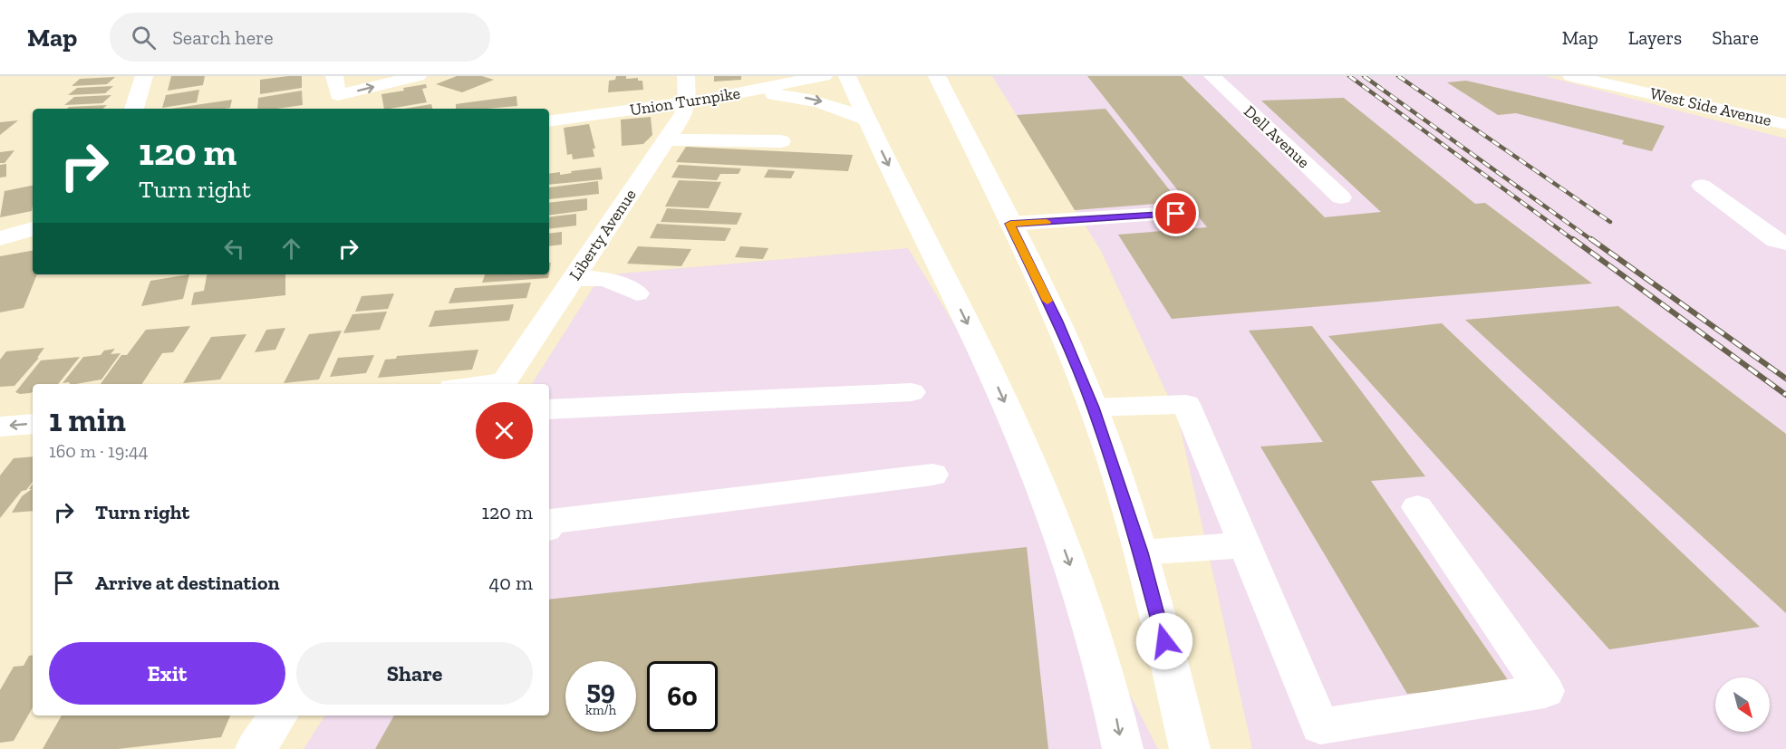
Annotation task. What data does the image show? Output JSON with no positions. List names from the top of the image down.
{
  "streets": {
    "main road": [
      "Union Turnpike",
      "West Side Avenue",
      "Dell Avenue",
      "Liberty Avenue"
    ]
  },
  "crossings": [
    ["Union Turnpike", "Liberty Avenue"]
  ],
  "north": "bottom right",
  "page": {
    "header": "Map",
    "search": "Search here",
    "nav": ["Map", "Layers", "Share"],
    "turn": ["120 m", "Turn right"],
    "heading": ["1 min", "160 m · 19:44"],
    "list": [
      {
        "name": "Turn right",
        "value": "120 m"
      },
      {
        "name": "Arrive at destination",
        "value": "40 m"
      }
    ],
    "buttons": ["Exit", "Share"],
    "speed": "59 km/h",
    "limit": "60"
  }
}
